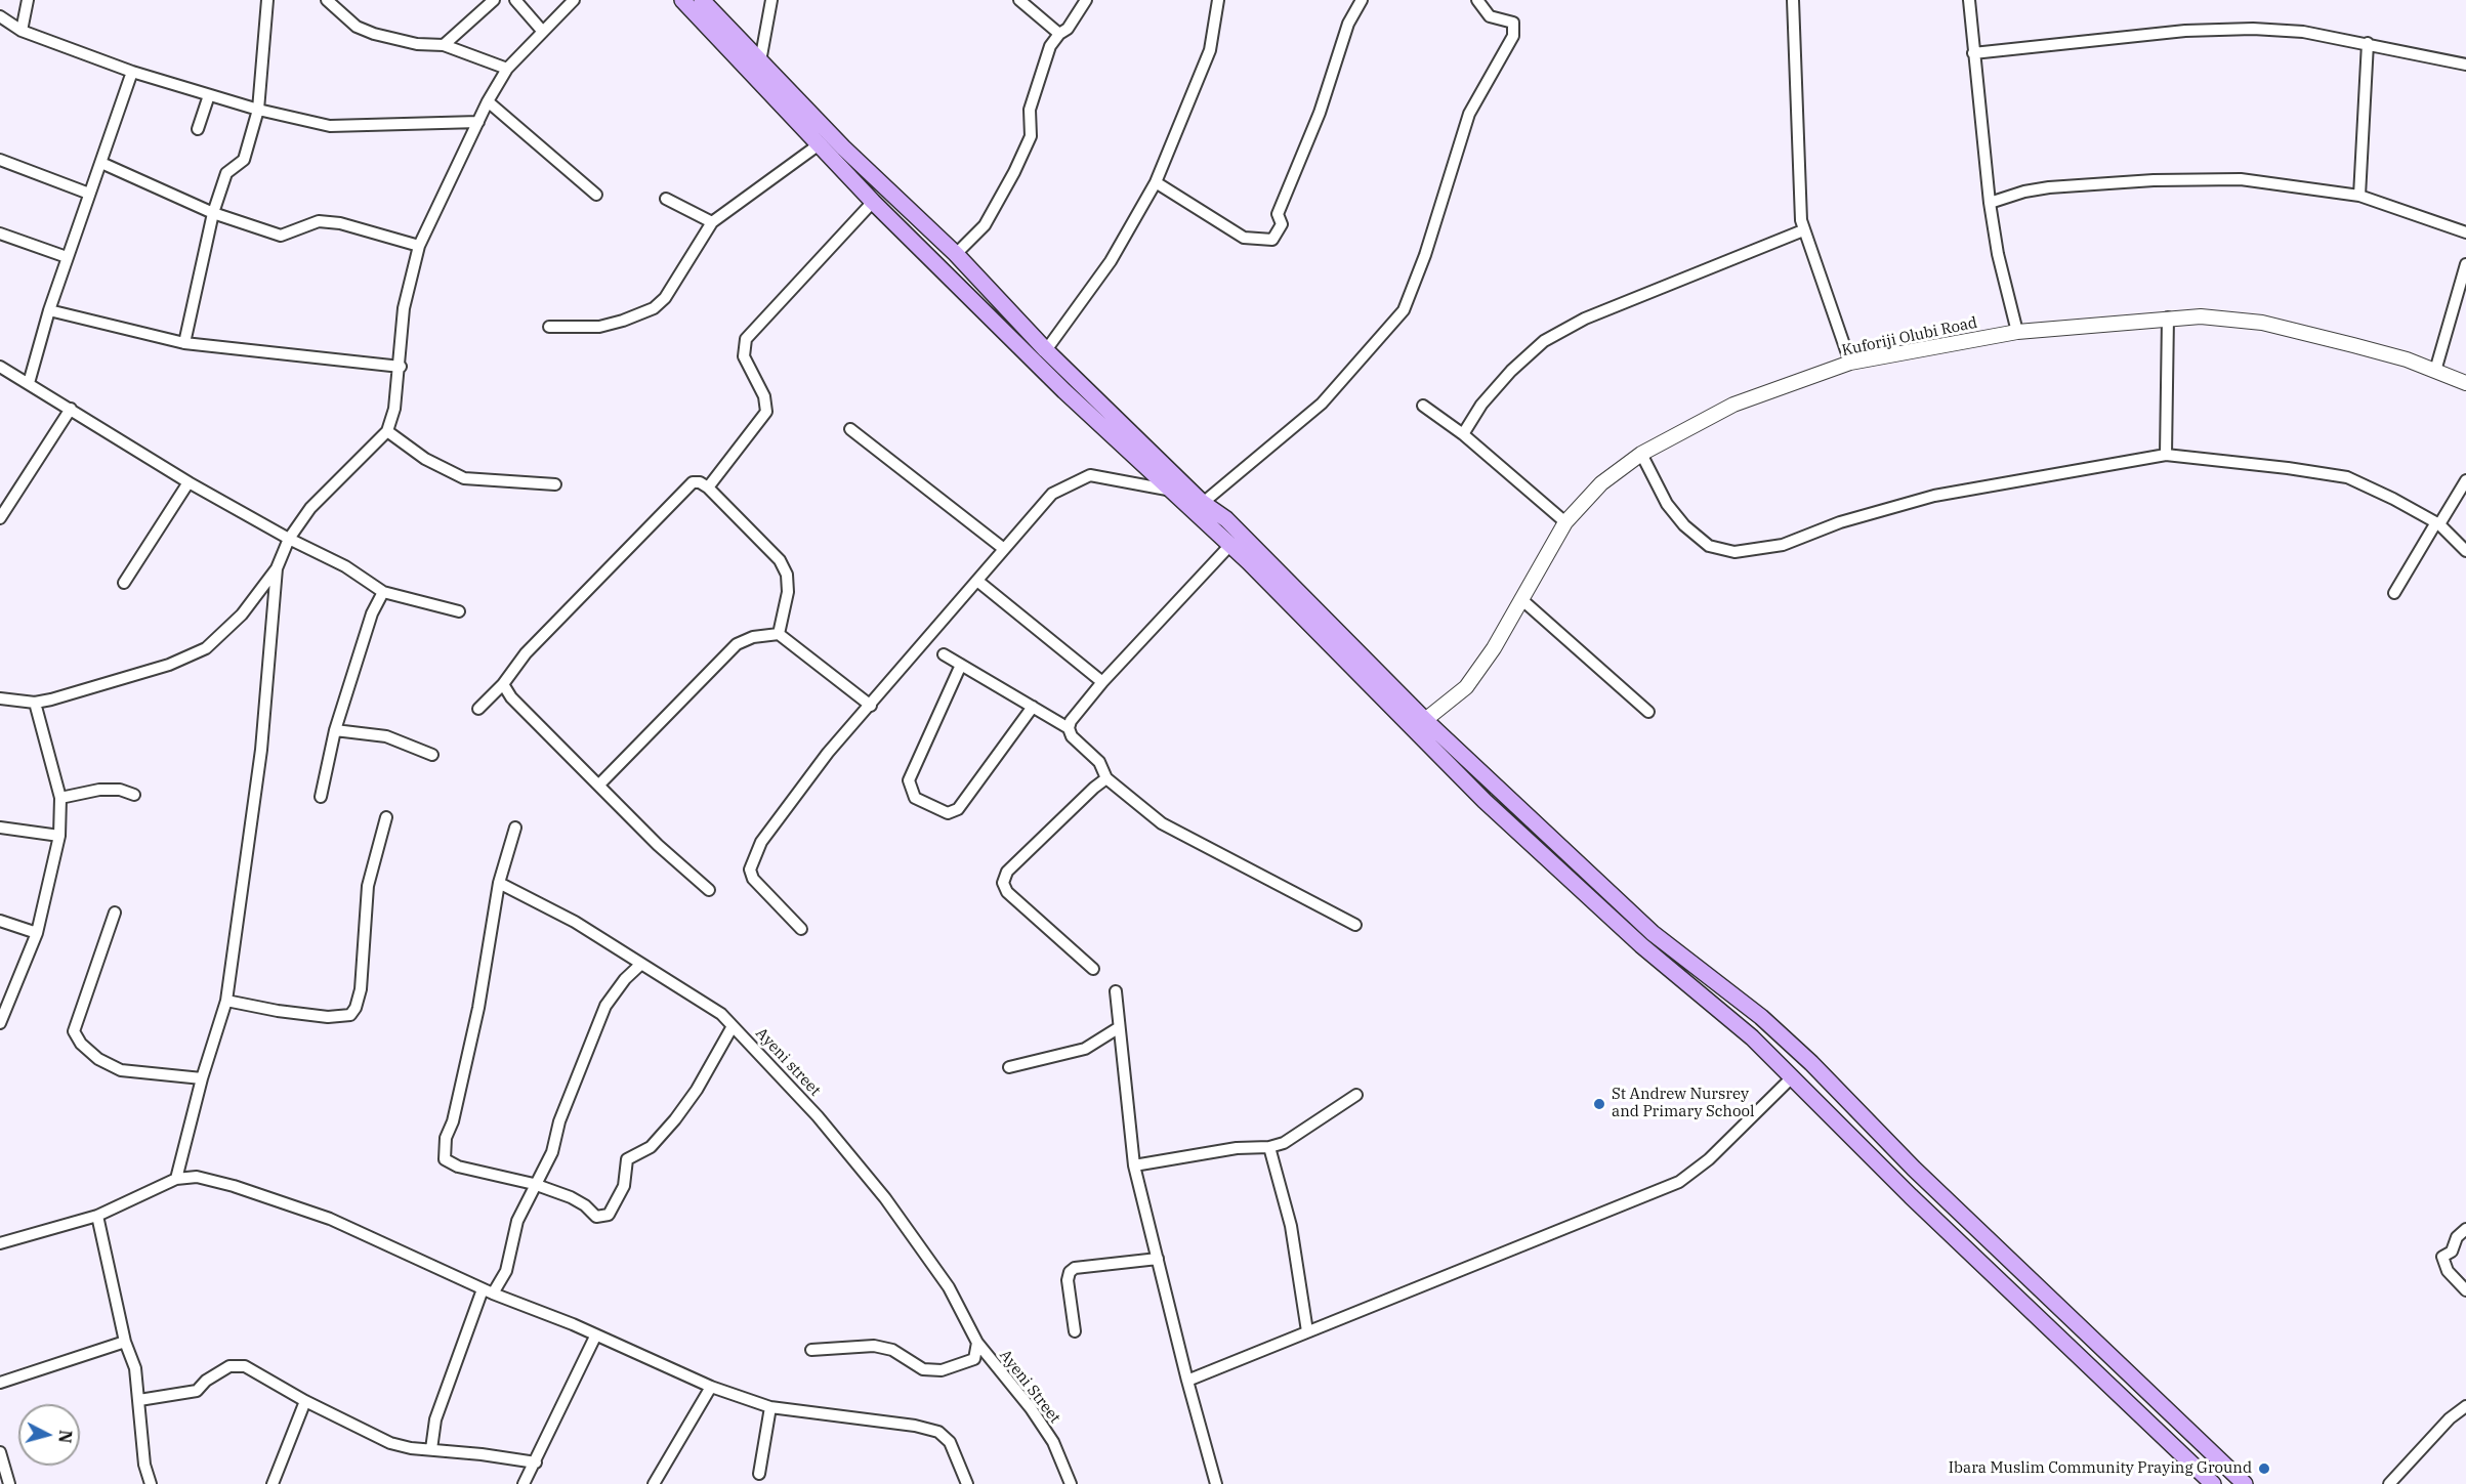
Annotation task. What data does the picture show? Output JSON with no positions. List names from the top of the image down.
{
  "streets": {
    "street": ["Kuforiji Olubi Road", "Ayeni street", "Ayeni Street"]
  },
  "crossings": [
    ["Ayeni street", "Ayeni Street"]
  ],
  "places": ["St Andrew Nursrey and Primary School", "Ibara Muslim Community Praying Ground"],
  "north": "right"
}
